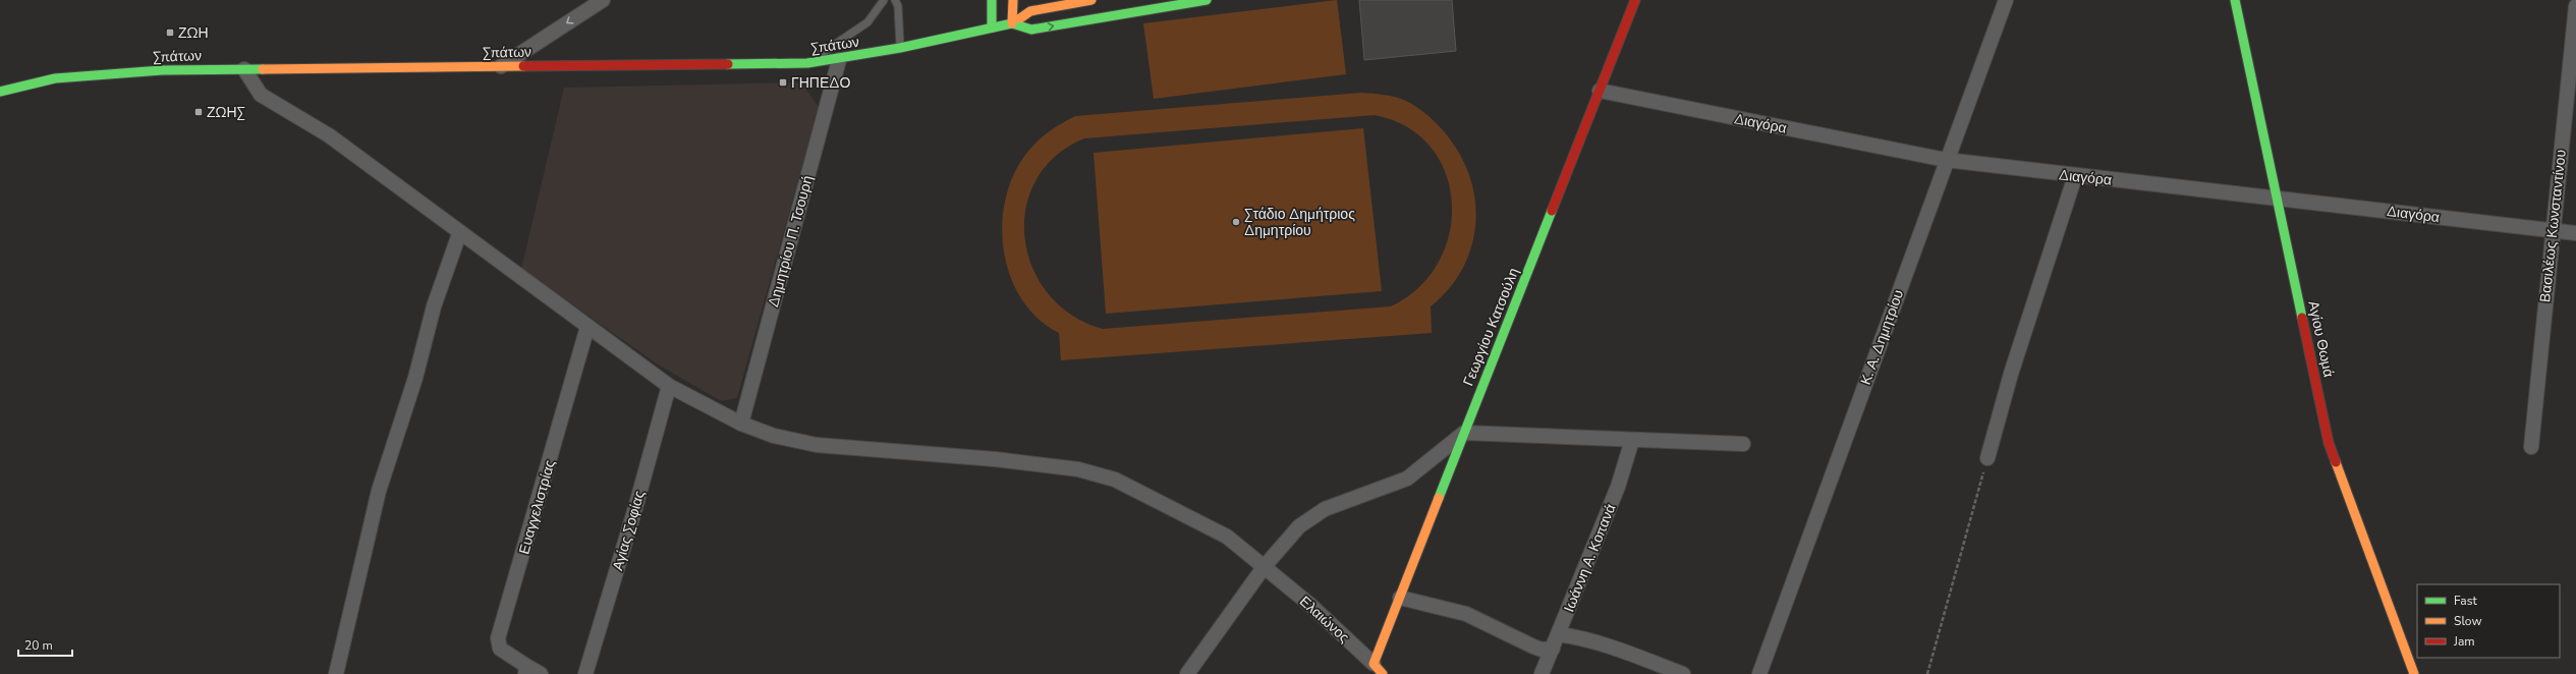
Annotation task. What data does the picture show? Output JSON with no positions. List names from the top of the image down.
{
  "streets": {
    "main road": [
      "Σπάτων",
      "Γεωργίου Κατσούλη",
      "Αγίου Θωμά",
      "Ελαιώνος"
    ],
    "street": [
      "Διαγόρα",
      "Βασιλέως Κωνσταντίνου",
      "Δημητρίου Π. Τσουρή",
      "Κ. Α. Δημητρίου",
      "Ευαγγελιστρίας",
      "Αγίας Σοφίας",
      "Ιωάννη Α. Κοπανά"
    ]
  },
  "crossings": [
    ["Σπάτων", "Δημητρίου Π. Τσουρή"],
    ["Σπάτων", "Ελαιώνος"],
    ["Διαγόρα", "Βασιλέως Κωνσταντίνου"],
    ["Διαγόρα", "Γεωργίου Κατσούλη"],
    ["Διαγόρα", "Κ. Α. Δημητρίου"],
    ["Διαγόρα", "Αγίου Θωμά"],
    ["Δημητρίου Π. Τσουρή", "Ελαιώνος"],
    ["Γεωργίου Κατσούλη", "Ελαιώνος"],
    ["Ευαγγελιστρίας", "Ελαιώνος"],
    ["Αγίας Σοφίας", "Ελαιώνος"]
  ],
  "places": {
    "transit": ["ΖΩΗ", "ΓΗΠΕΔΟ", "ΖΩΗΣ"],
    "other": ["Στάδιο Δημήτριος Δημητρίου"]
  },
  "legend": ["Fast", "Slow", "Jam"],
  "scale_bar": "20 m"
}
